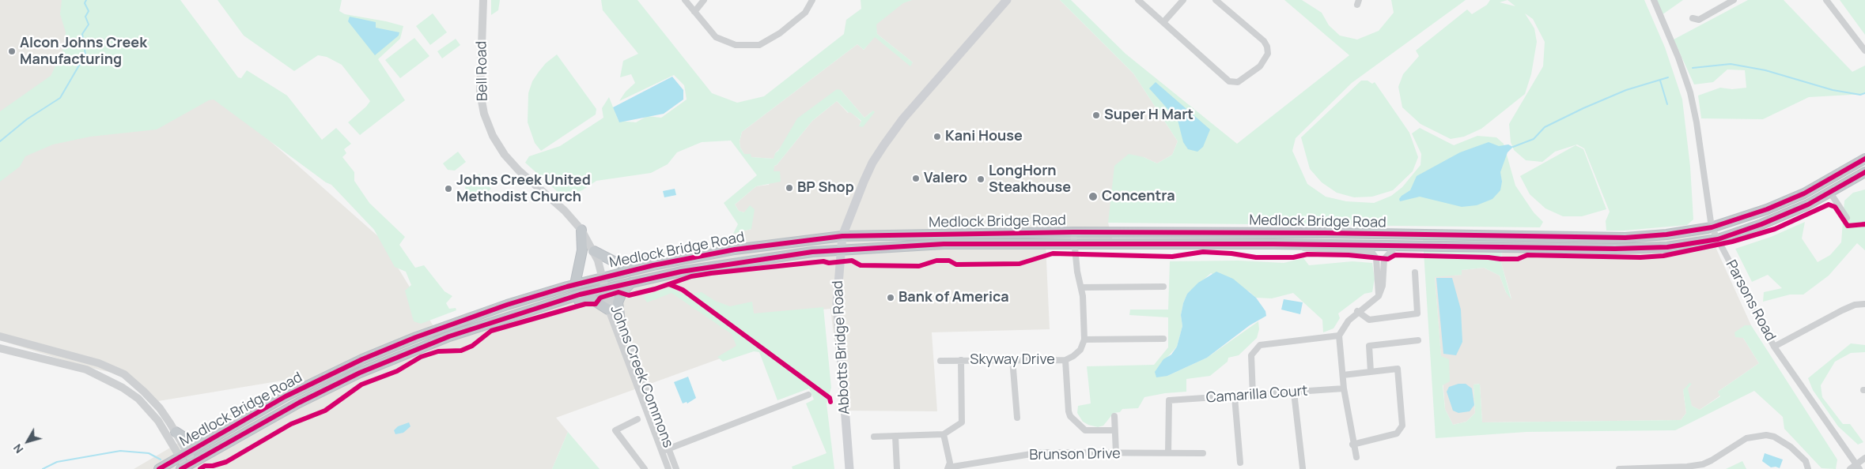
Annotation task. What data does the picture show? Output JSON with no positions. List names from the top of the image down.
{
  "streets": {
    "highway": ["Medlock Bridge Road"],
    "main road": ["Abbotts Bridge Road"],
    "street": [
      "Bell Road",
      "Parsons Road",
      "Skyway Drive",
      "Johns Creek Commons",
      "Camarilla Court",
      "Brunson Drive"
    ]
  },
  "crossings": [
    ["Bell Road", "Medlock Bridge Road"],
    ["Bell Road", "Johns Creek Commons"],
    ["Medlock Bridge Road", "Parsons Road"],
    ["Medlock Bridge Road", "Abbotts Bridge Road"],
    ["Medlock Bridge Road", "Johns Creek Commons"],
    ["Camarilla Court", "Brunson Drive"]
  ],
  "places": [
    "Alcon Johns Creek Manufacturing",
    "Super H Mart",
    "Kani House",
    "Valero",
    "LongHorn Steakhouse",
    "BP Shop",
    "Johns Creek United Methodist Church",
    "Concentra",
    "Bank of America"
  ],
  "north": "bottom left"
}
